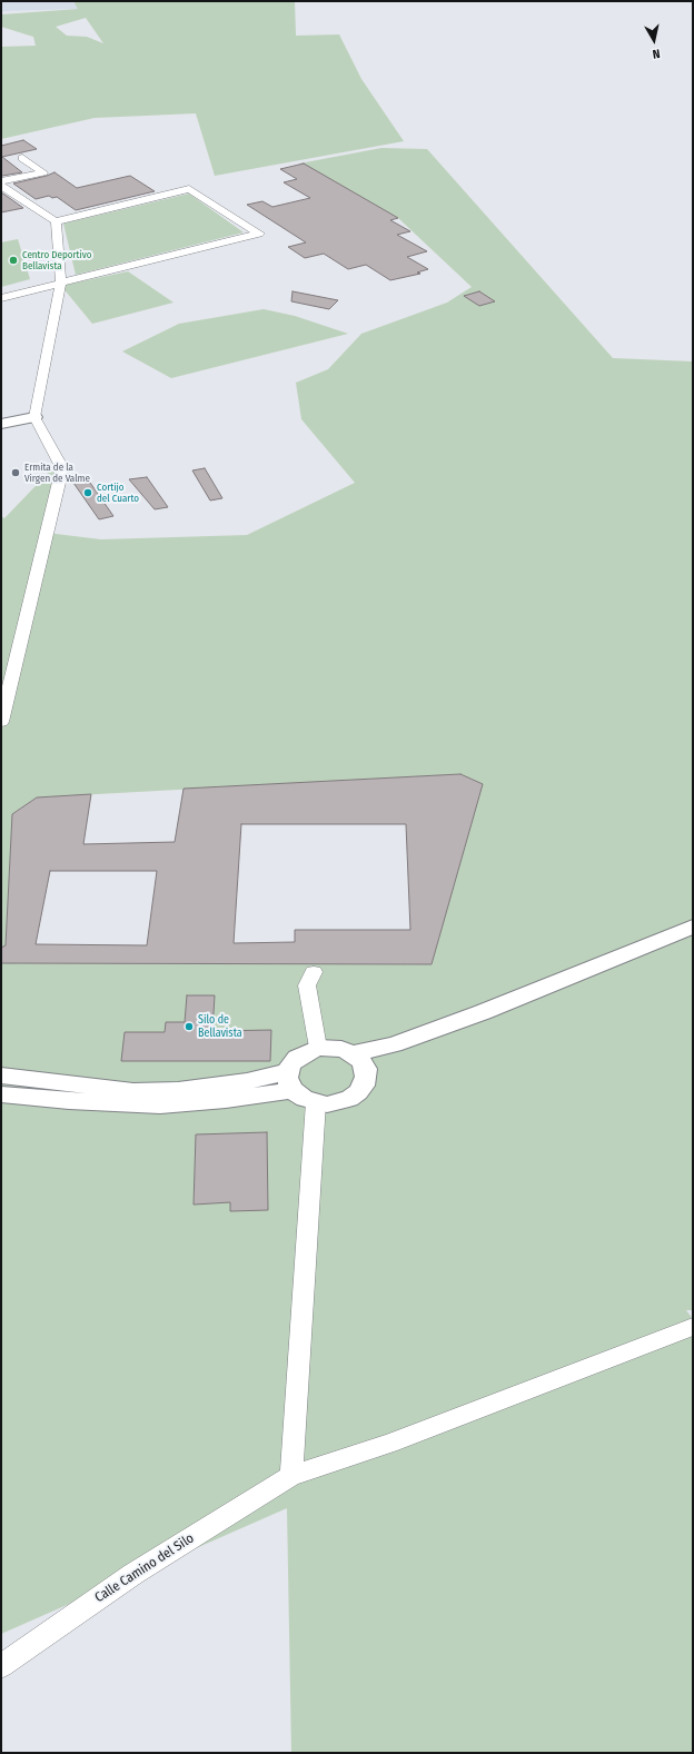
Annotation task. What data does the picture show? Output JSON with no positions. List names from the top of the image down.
{
  "streets": {
    "street": ["Calle Camino del Silo"]
  },
  "places": [
    "Centro Deportivo Bellavista",
    "Ermita de la Virgen de Valme",
    "Cortijo del Cuarto",
    "Silo de Bellavista"
  ],
  "north": "bottom"
}
